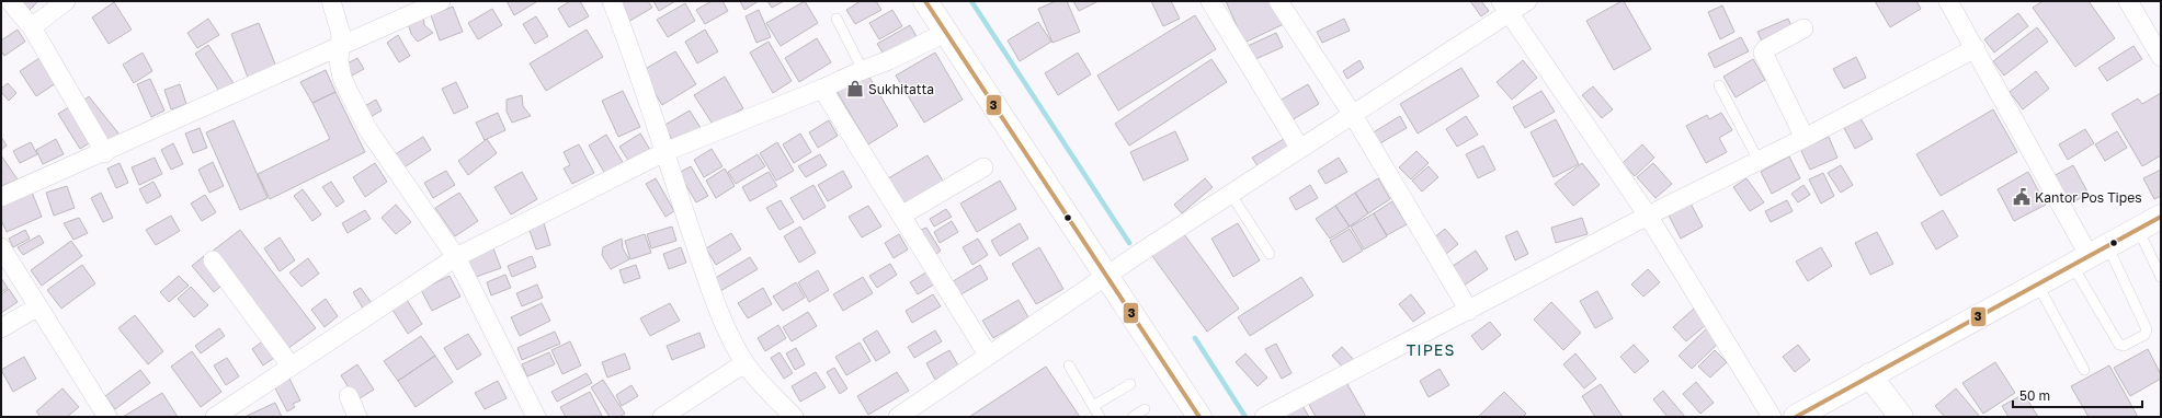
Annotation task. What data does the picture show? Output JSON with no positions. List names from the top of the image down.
{
  "districts": ["TIPES"],
  "places": {
    "shop": ["Sukhitatta"],
    "public building": ["Kantor Pos Tipes"]
  },
  "lines": ["transit line 3"],
  "scale_bar": "50 m"
}
